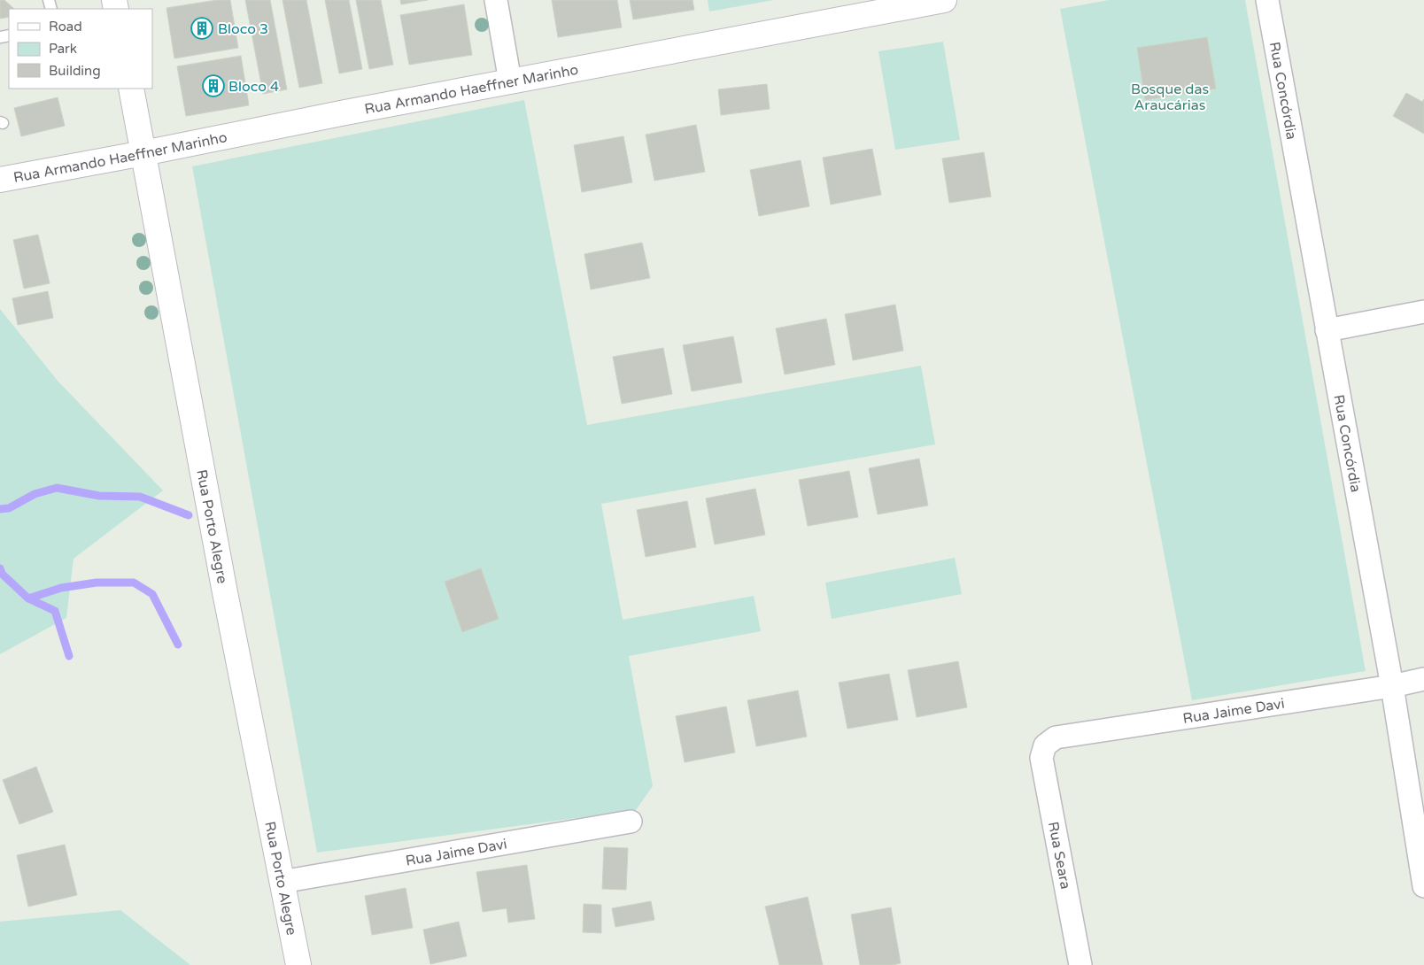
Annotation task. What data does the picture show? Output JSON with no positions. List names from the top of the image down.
{
  "streets": {
    "street": [
      "Rua Armando Haeffner Marinho",
      "Rua Concórdia",
      "Rua Porto Alegre",
      "Rua Jaime Davi",
      "Rua Seara"
    ]
  },
  "crossings": [
    ["Rua Armando Haeffner Marinho", "Rua Porto Alegre"],
    ["Rua Concórdia", "Rua Jaime Davi"],
    ["Rua Porto Alegre", "Rua Jaime Davi"],
    ["Rua Jaime Davi", "Rua Seara"]
  ],
  "parks": ["Bosque das Araucárias"],
  "places": {
    "building": ["Bloco 3", "Bloco 4"]
  },
  "legend": ["Road", "Park", "Building"]
}
